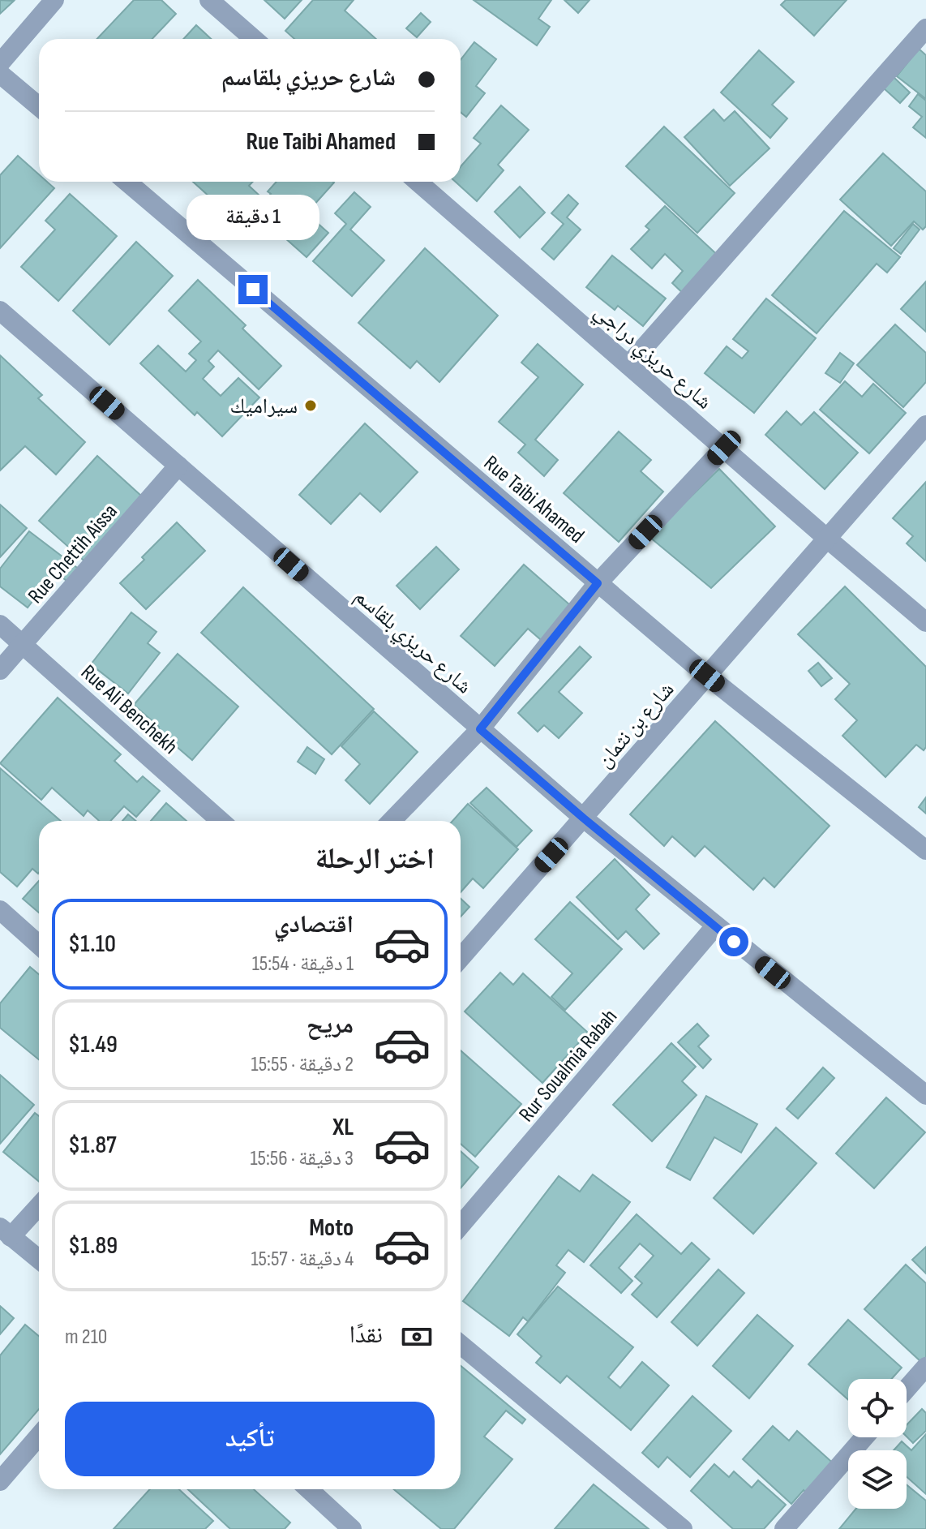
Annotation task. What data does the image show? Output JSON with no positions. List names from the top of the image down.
{
  "streets": {
    "street": [
      "شارع حريزي دراجي",
      "Rue Taibi Ahamed",
      "Rue Chettih Aissa",
      "شارع حريزي بلقاسم",
      "Rue Ali Benchekh",
      "شارع بن نثمان",
      "Rur Soualmia Rabah"
    ]
  },
  "crossings": [
    ["شارع حريزي دراجي", "شارع بن نثمان"],
    ["Rue Taibi Ahamed", "شارع بن نثمان"],
    ["Rue Chettih Aissa", "شارع حريزي بلقاسم"],
    ["Rue Chettih Aissa", "Rue Ali Benchekh"],
    ["شارع حريزي بلقاسم", "شارع بن نثمان"],
    ["شارع حريزي بلقاسم", "Rur Soualmia Rabah"]
  ],
  "places": ["سيراميك"],
  "page": {
    "banner": ["شارع حريزي بلقاسم", "Rue Taibi Ahamed"],
    "bubble": "1 دقيقة",
    "heading": "اختر الرحلة",
    "list": [
      {
        "name": "اقتصادي",
        "note": "1 دقيقة · 15:54",
        "value": "$1.10"
      },
      {
        "name": "مريح",
        "note": "2 دقيقة · 15:55",
        "value": "$1.49"
      },
      {
        "name": "XL",
        "note": "3 دقيقة · 15:56",
        "value": "$1.87"
      },
      {
        "name": "Moto",
        "note": "4 دقيقة · 15:57",
        "value": "$1.89"
      }
    ],
    "pay": ["نقدًا", "210 m"],
    "buttons": "تأكيد"
  }
}
